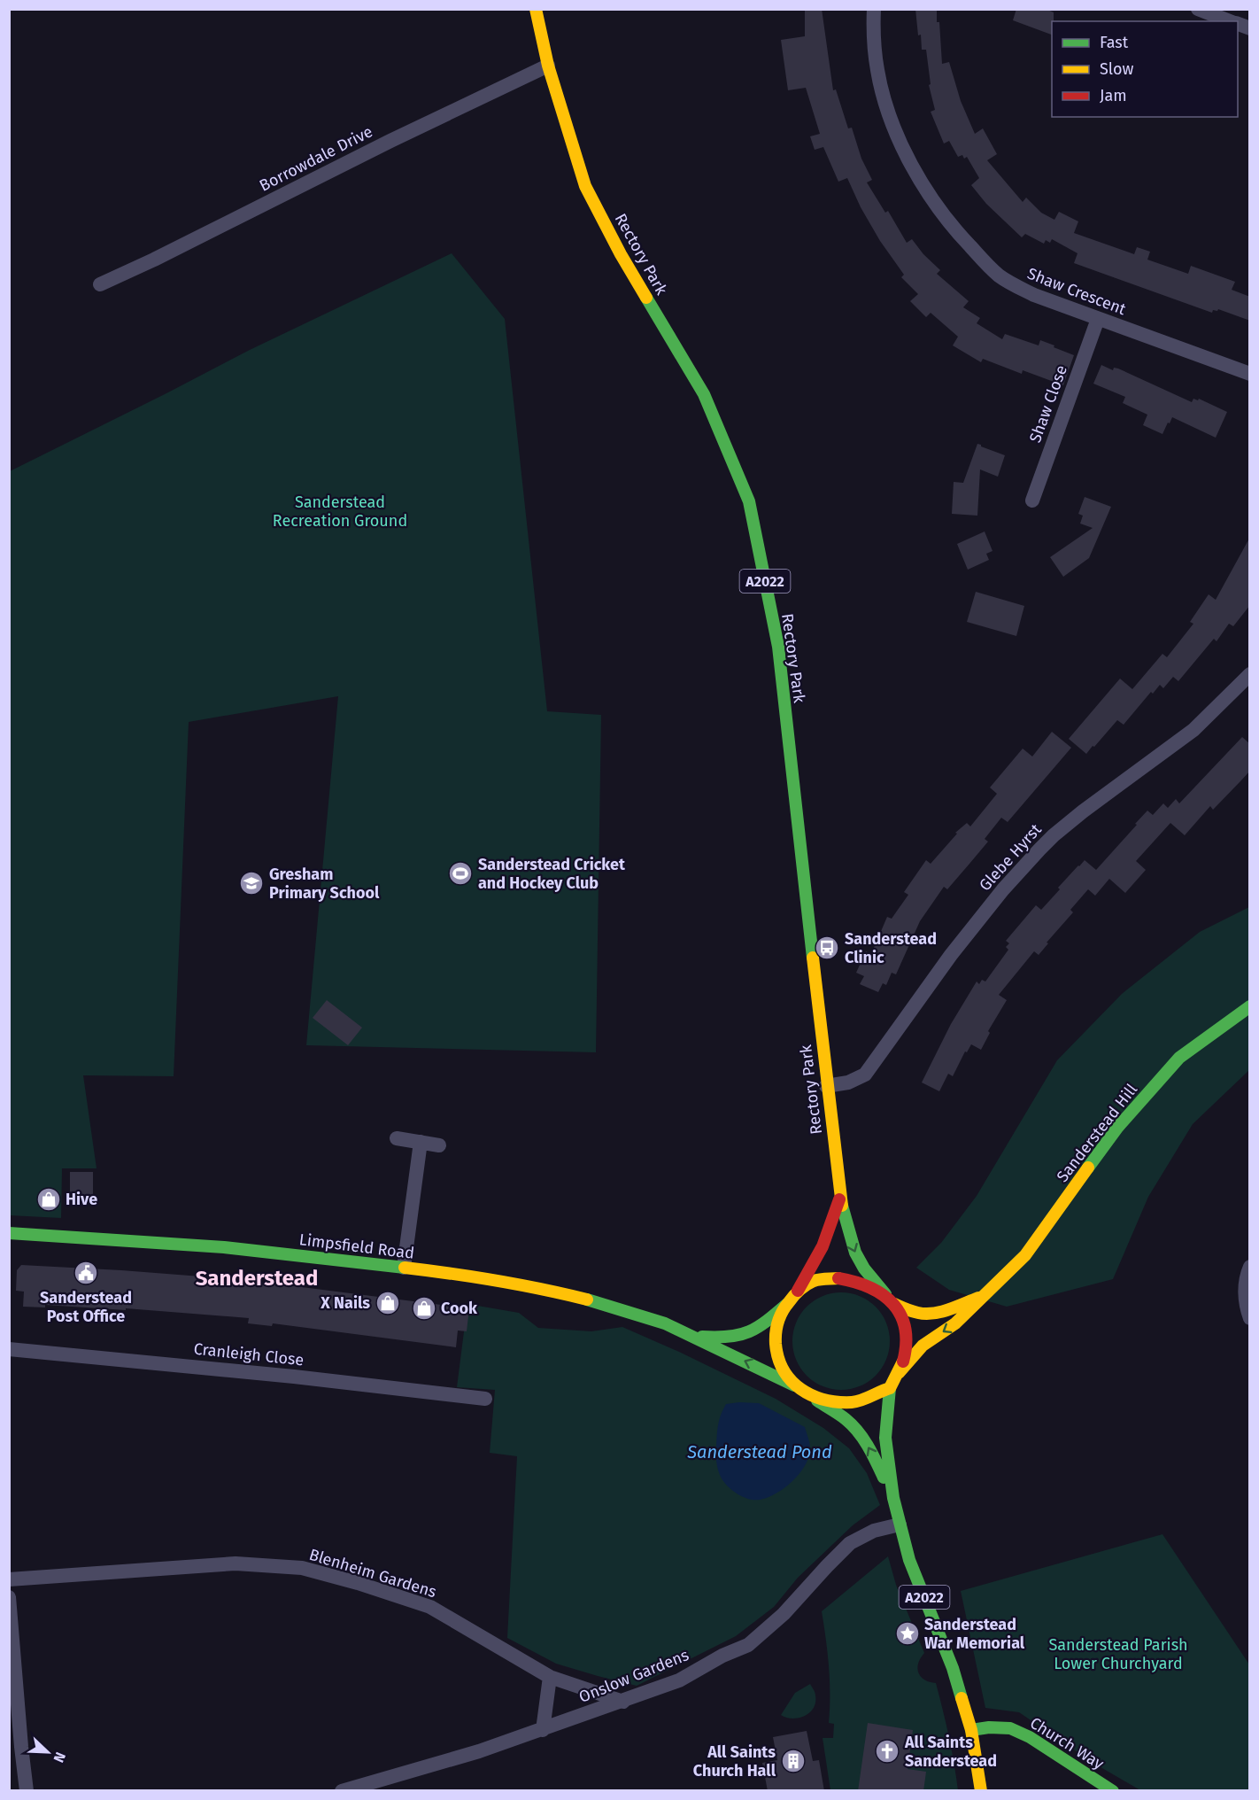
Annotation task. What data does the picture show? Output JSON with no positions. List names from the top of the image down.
{
  "streets": {
    "main road": [
      "Rectory Park",
      "A2022",
      "Sanderstead Hill",
      "Limpsfield Road",
      "Church Way"
    ],
    "street": [
      "Borrowdale Drive",
      "Shaw Crescent",
      "Shaw Close",
      "Glebe Hyrst",
      "Cranleigh Close",
      "Blenheim Gardens",
      "Onslow Gardens"
    ]
  },
  "crossings": [
    ["Borrowdale Drive", "Rectory Park"],
    ["Rectory Park", "A2022"],
    ["Rectory Park", "Glebe Hyrst"],
    ["Rectory Park", "Sanderstead Hill"],
    ["Rectory Park", "Limpsfield Road"],
    ["Shaw Crescent", "Shaw Close"],
    ["A2022", "Sanderstead Hill"],
    ["A2022", "Limpsfield Road"],
    ["A2022", "Onslow Gardens"],
    ["A2022", "Church Way"],
    ["Sanderstead Hill", "Limpsfield Road"],
    ["Blenheim Gardens", "Onslow Gardens"]
  ],
  "districts": ["Sanderstead"],
  "water": ["Sanderstead Pond"],
  "parks": ["Sanderstead Recreation Ground", "Sanderstead Parish Lower Churchyard"],
  "places": {
    "sports": ["Sanderstead Cricket and Hockey Club"],
    "school or university": ["Gresham Primary School"],
    "bus stop": ["Sanderstead Clinic"],
    "shop": ["Hive", "X Nails", "Cook"],
    "public building": ["Sanderstead Post Office"],
    "place": ["Sanderstead War Memorial"],
    "church": ["All Saints Sanderstead"],
    "building": ["All Saints Church Hall"]
  },
  "legend": ["Fast", "Slow", "Jam"],
  "north": "bottom right"
}
